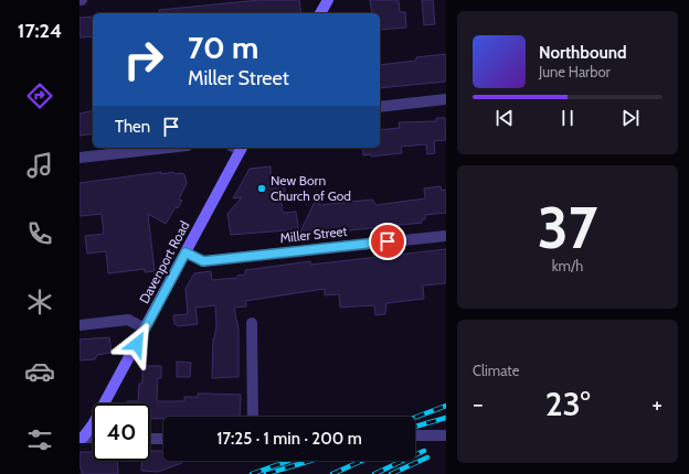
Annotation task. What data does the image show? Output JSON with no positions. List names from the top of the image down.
{
  "streets": {
    "street": ["Miller Street", "Davenport Road"]
  },
  "crossings": [
    ["Miller Street", "Davenport Road"]
  ],
  "places": ["New Born Church of God"],
  "page": {
    "tabs": "17:24",
    "turn": ["70 m", "Miller Street"],
    "song": ["Northbound", "June Harbor"],
    "then": "Then",
    "tile": [
      ["37", "km/h"],
      "Climate"
    ],
    "heat": ["−", "23°", "+"],
    "limit": "40",
    "trip": "17:25 · 1 min · 200 m"
  }
}
